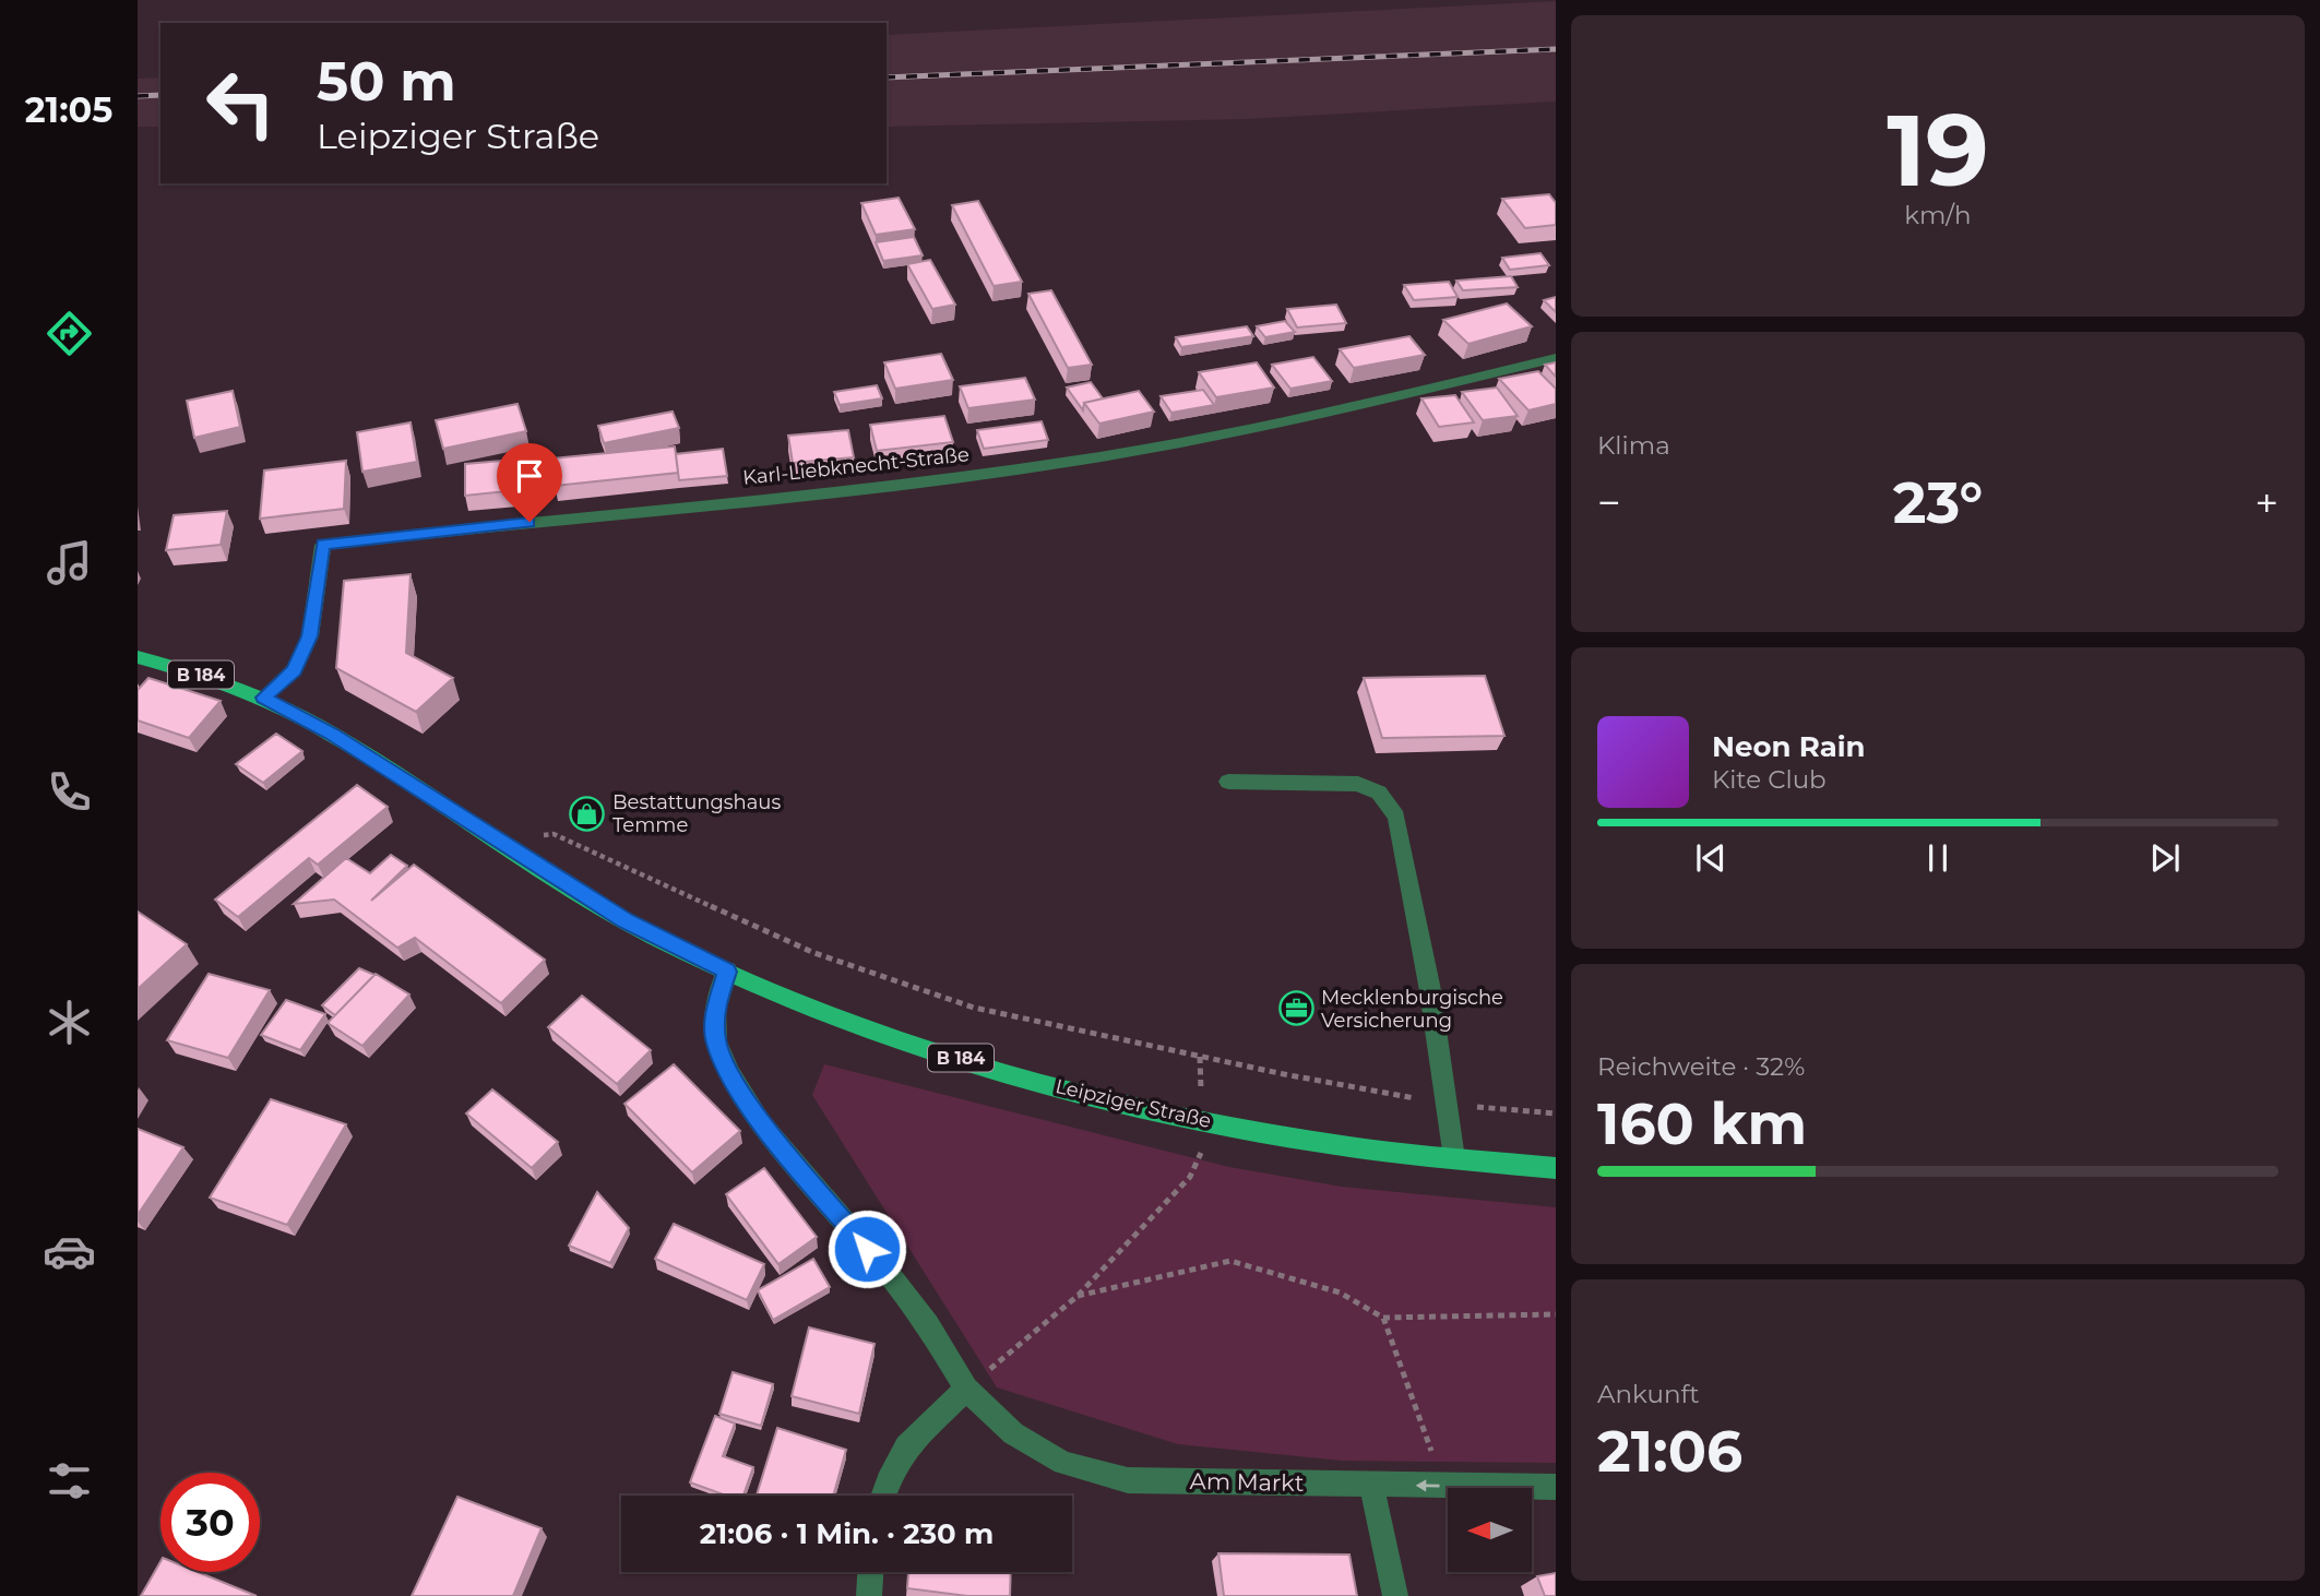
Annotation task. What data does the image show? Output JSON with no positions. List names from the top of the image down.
{
  "streets": {
    "main road": ["B 184", "Leipziger Straße"],
    "street": ["Karl-Liebknecht-Straße", "Am Markt"]
  },
  "crossings": [
    ["Karl-Liebknecht-Straße", "Leipziger Straße"]
  ],
  "places": {
    "shop": ["Bestattungshaus Temme"],
    "office": ["Mecklenburgische Versicherung"]
  },
  "north": "left",
  "page": {
    "tabs": "21:05",
    "tile": [
      ["19", "km/h"],
      "Klima",
      ["Reichweite · 32%", "160 km"],
      ["Ankunft", "21:06"]
    ],
    "turn": ["50 m", "Leipziger Straße"],
    "heat": ["−", "23°", "+"],
    "song": ["Neon Rain", "Kite Club"],
    "limit": "30",
    "trip": "21:06 · 1 Min. · 230 m"
  }
}
